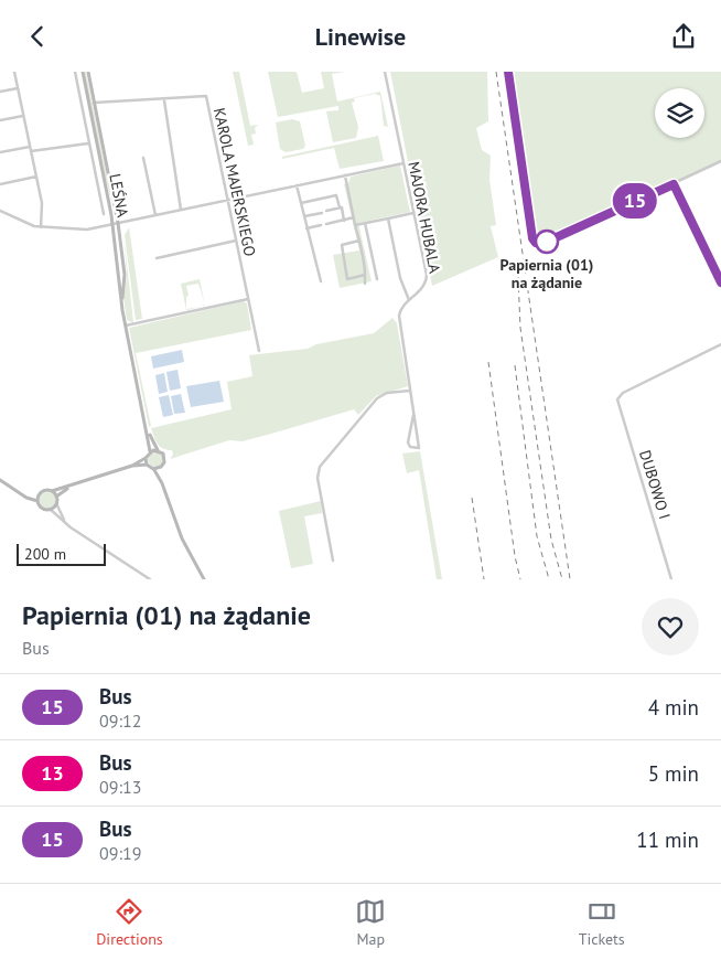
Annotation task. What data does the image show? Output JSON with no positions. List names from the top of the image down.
{
  "streets": {
    "main road": ["LEŚNA"],
    "street": ["KAROLA MAJERSKIEGO", "MAJORA HUBALA", "DUBOWO I"]
  },
  "crossings": [
    ["KAROLA MAJERSKIEGO", "LEŚNA"]
  ],
  "places": ["Papiernia (01) na żądanie"],
  "lines": ["bus line 15"],
  "scale_bar": "200 m",
  "page": {
    "header": "Linewise",
    "on_map": "15",
    "scale": "200 m",
    "heading": ["Papiernia (01) na żądanie", "Bus"],
    "list": [
      {
        "mark": "15",
        "name": "Bus",
        "note": "09:12",
        "value": "4 min"
      },
      {
        "mark": "13",
        "name": "Bus",
        "note": "09:13",
        "value": "5 min"
      },
      {
        "mark": "15",
        "name": "Bus",
        "note": "09:19",
        "value": "11 min"
      }
    ],
    "tabs": ["Directions", "Map", "Tickets"]
  }
}
